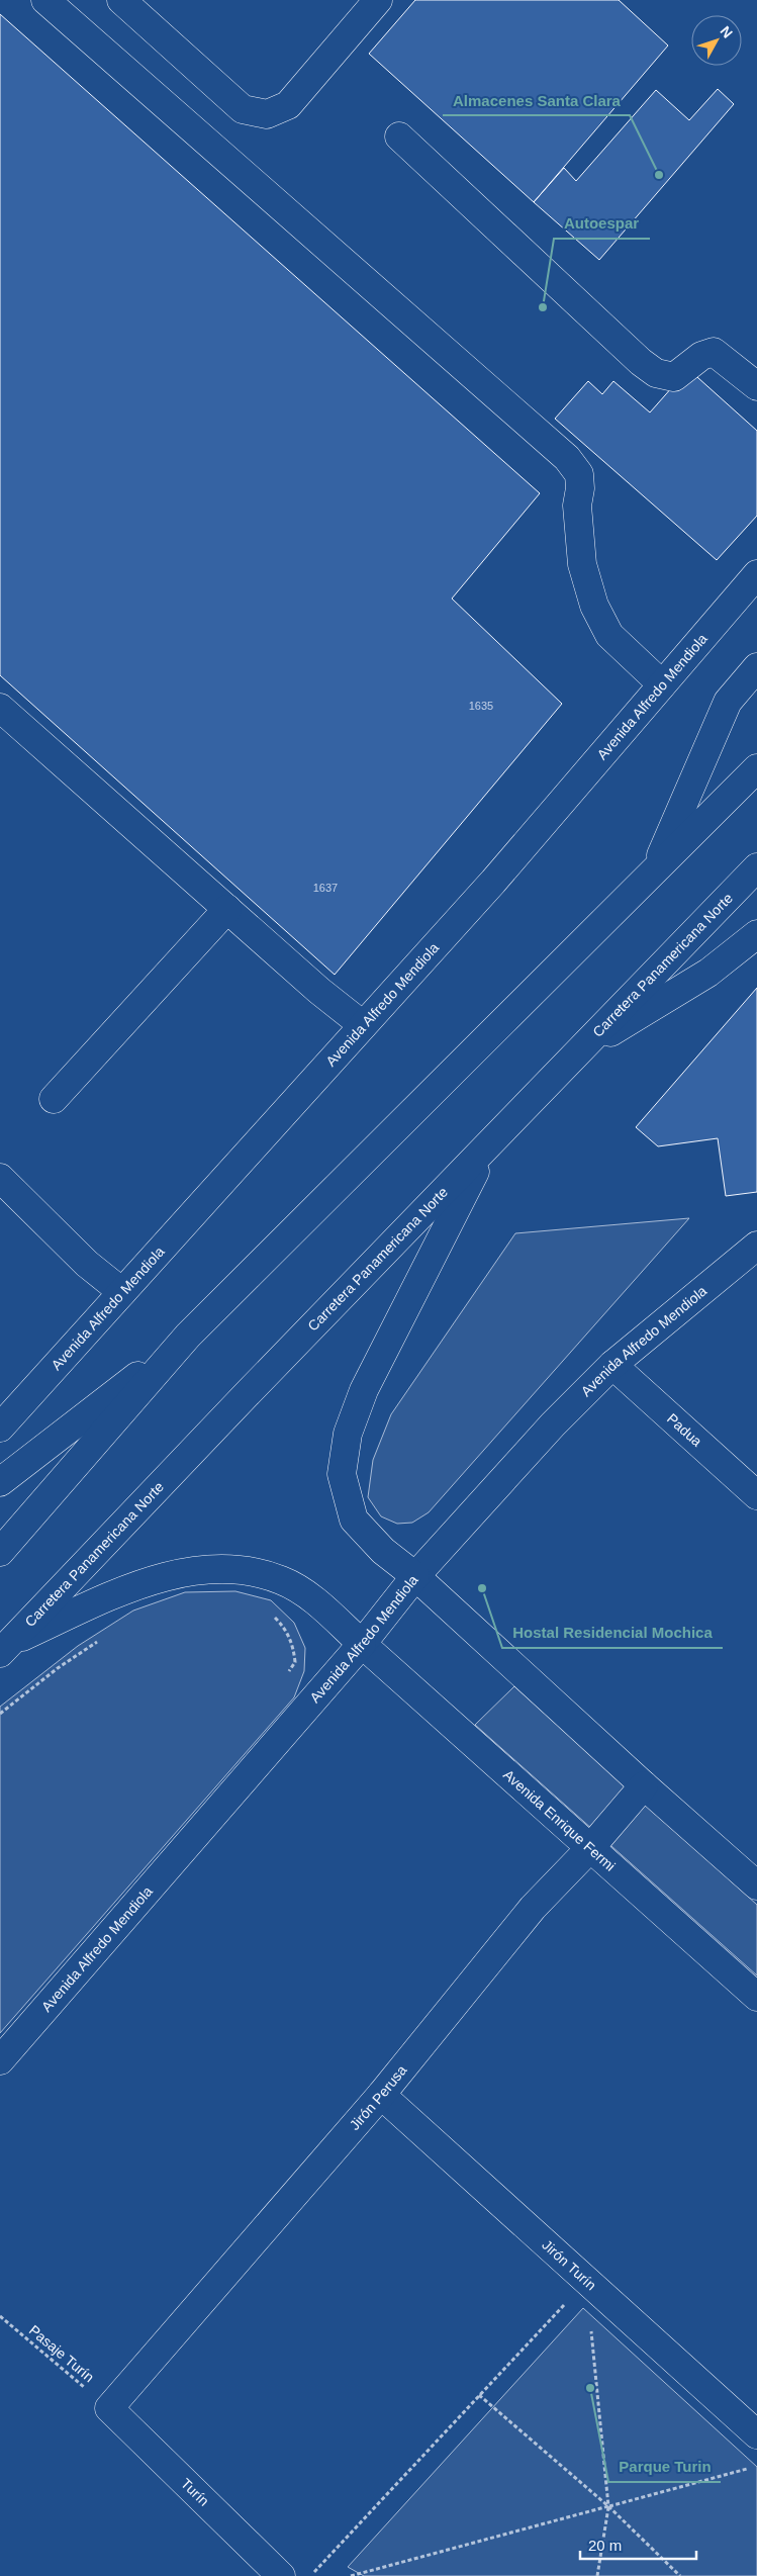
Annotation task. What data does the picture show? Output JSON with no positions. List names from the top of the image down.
{
  "streets": {
    "main road": [
      "Avenida Alfredo Mendiola",
      "Carretera Panamericana Norte",
      "Padua",
      "Avenida Enrique Fermi",
      "Jirón Perusa",
      "Jirón Turín",
      "Turín"
    ],
    "path": ["Pasaje Turín"]
  },
  "crossings": [
    ["Avenida Alfredo Mendiola", "Padua"],
    ["Avenida Alfredo Mendiola", "Avenida Enrique Fermi"],
    ["Carretera Panamericana Norte", "Avenida Enrique Fermi"],
    ["Avenida Enrique Fermi", "Jirón Perusa"],
    ["Jirón Perusa", "Jirón Turín"],
    ["Jirón Perusa", "Pasaje Turín"],
    ["Jirón Perusa", "Turín"],
    ["Pasaje Turín", "Turín"]
  ],
  "places": [
    "Almacenes Santa Clara",
    "Autoespar",
    "Hostal Residencial Mochica",
    "Parque Turin"
  ],
  "house_numbers": ["1635", "1637"],
  "scale_bar": "20 m",
  "north": "top right"
}
